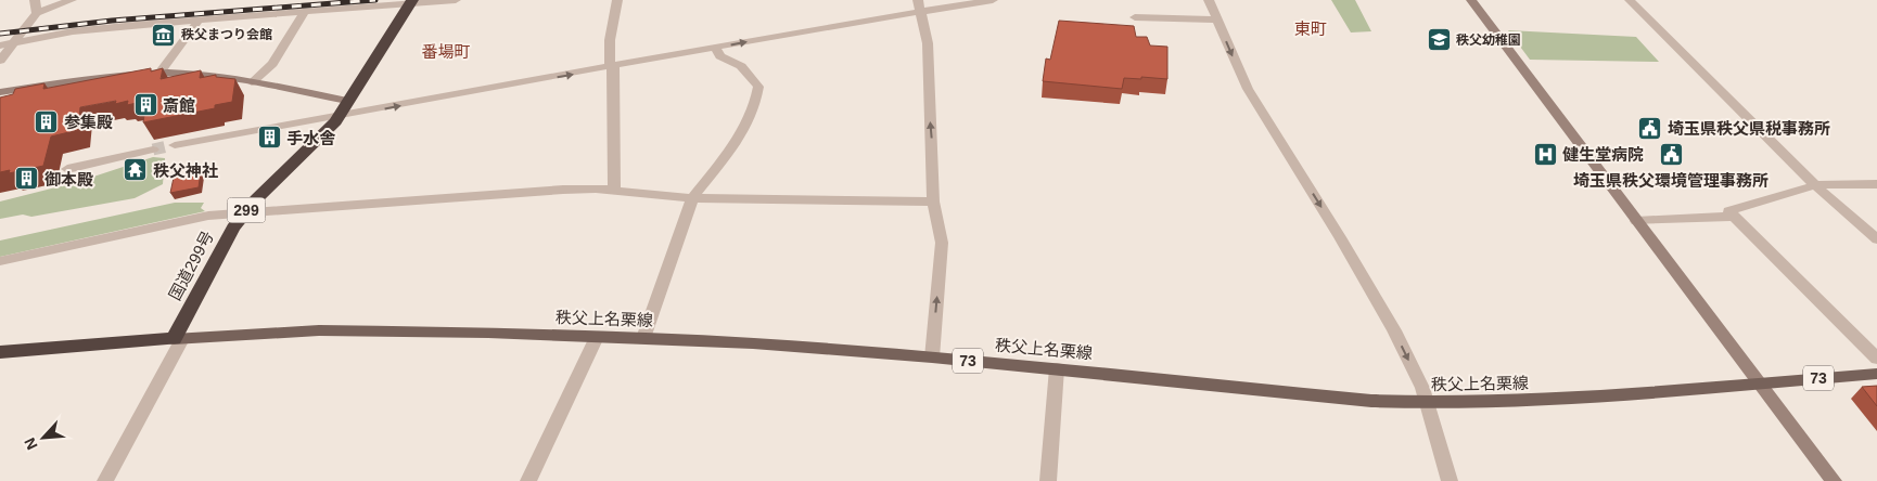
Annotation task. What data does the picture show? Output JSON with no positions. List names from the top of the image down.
{
  "streets": {
    "highway": ["299", "国道299号"],
    "main road": ["秩父上名栗線", "73"]
  },
  "crossings": [
    ["国道299号", "秩父上名栗線"]
  ],
  "districts": ["東町", "番場町"],
  "places": {
    "museum": ["秩父まつり会館"],
    "school or university": ["秩父幼稚園"],
    "building": [
      "斎館",
      "参集殿",
      "手水舎",
      "御本殿"
    ],
    "public building": ["埼玉県秩父県税事務所", "埼玉県秩父環境管理事務所"],
    "hospital": ["健生堂病院"],
    "temple": ["秩父神社"]
  },
  "north": "bottom left"
}
